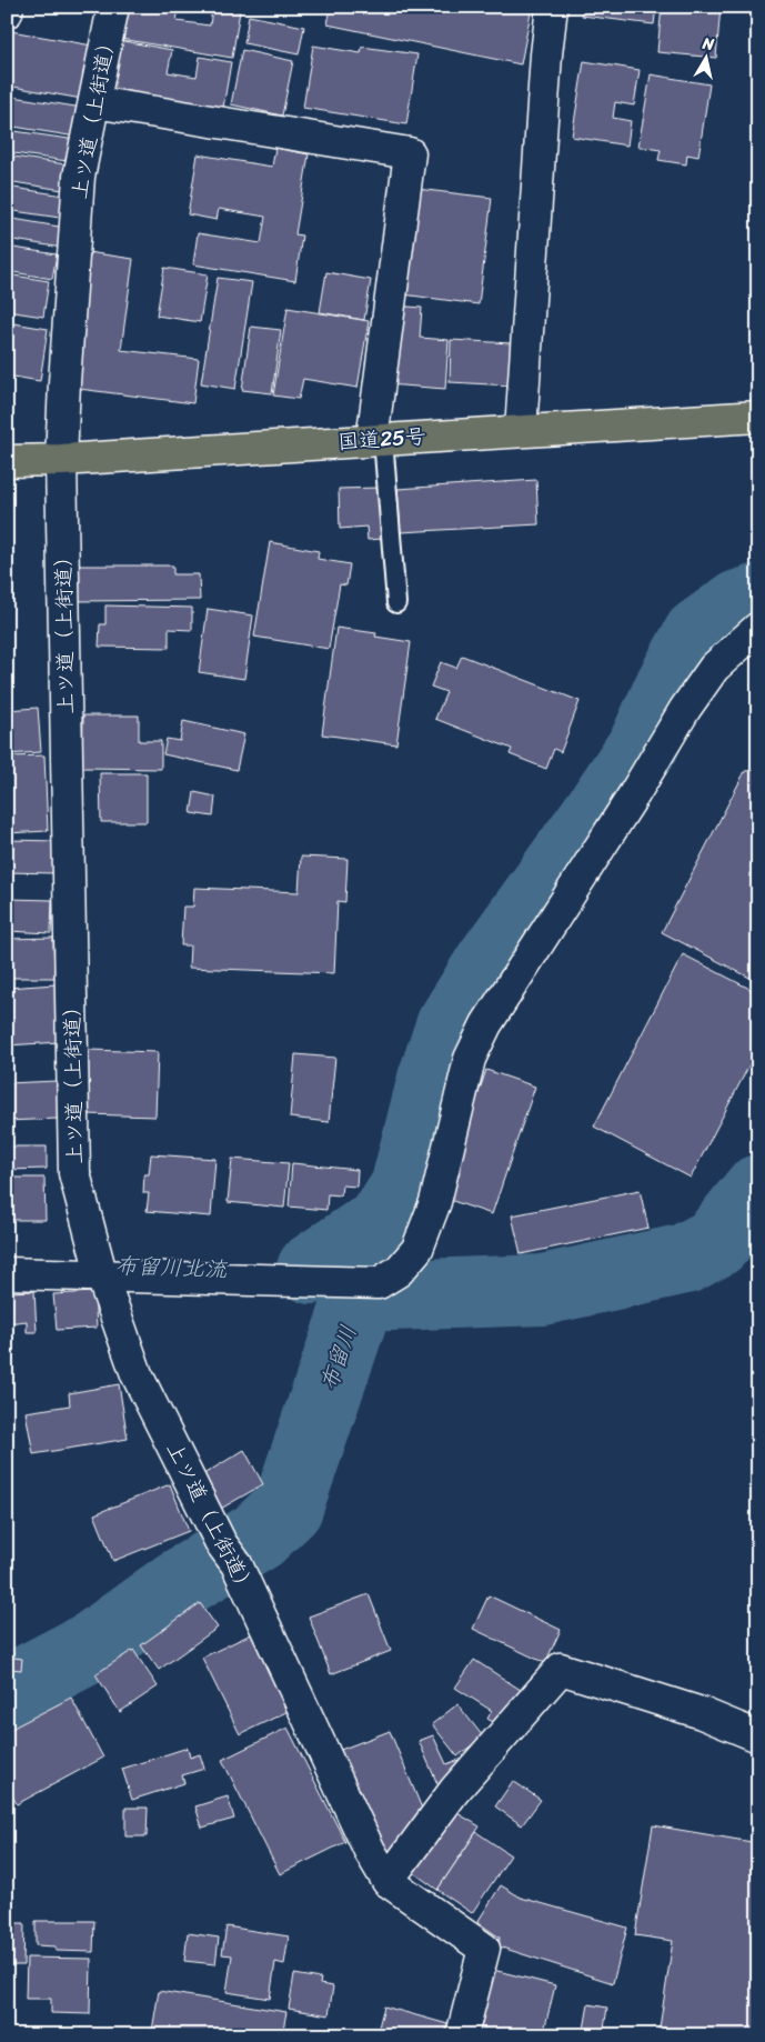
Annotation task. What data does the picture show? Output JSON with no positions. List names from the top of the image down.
{
  "streets": {
    "highway": ["国道25号"],
    "street": ["上ツ道（上街道）"]
  },
  "crossings": [
    ["上ツ道（上街道）", "国道25号"]
  ],
  "water": ["布留川北流", "布留川"],
  "north": "top"
}
